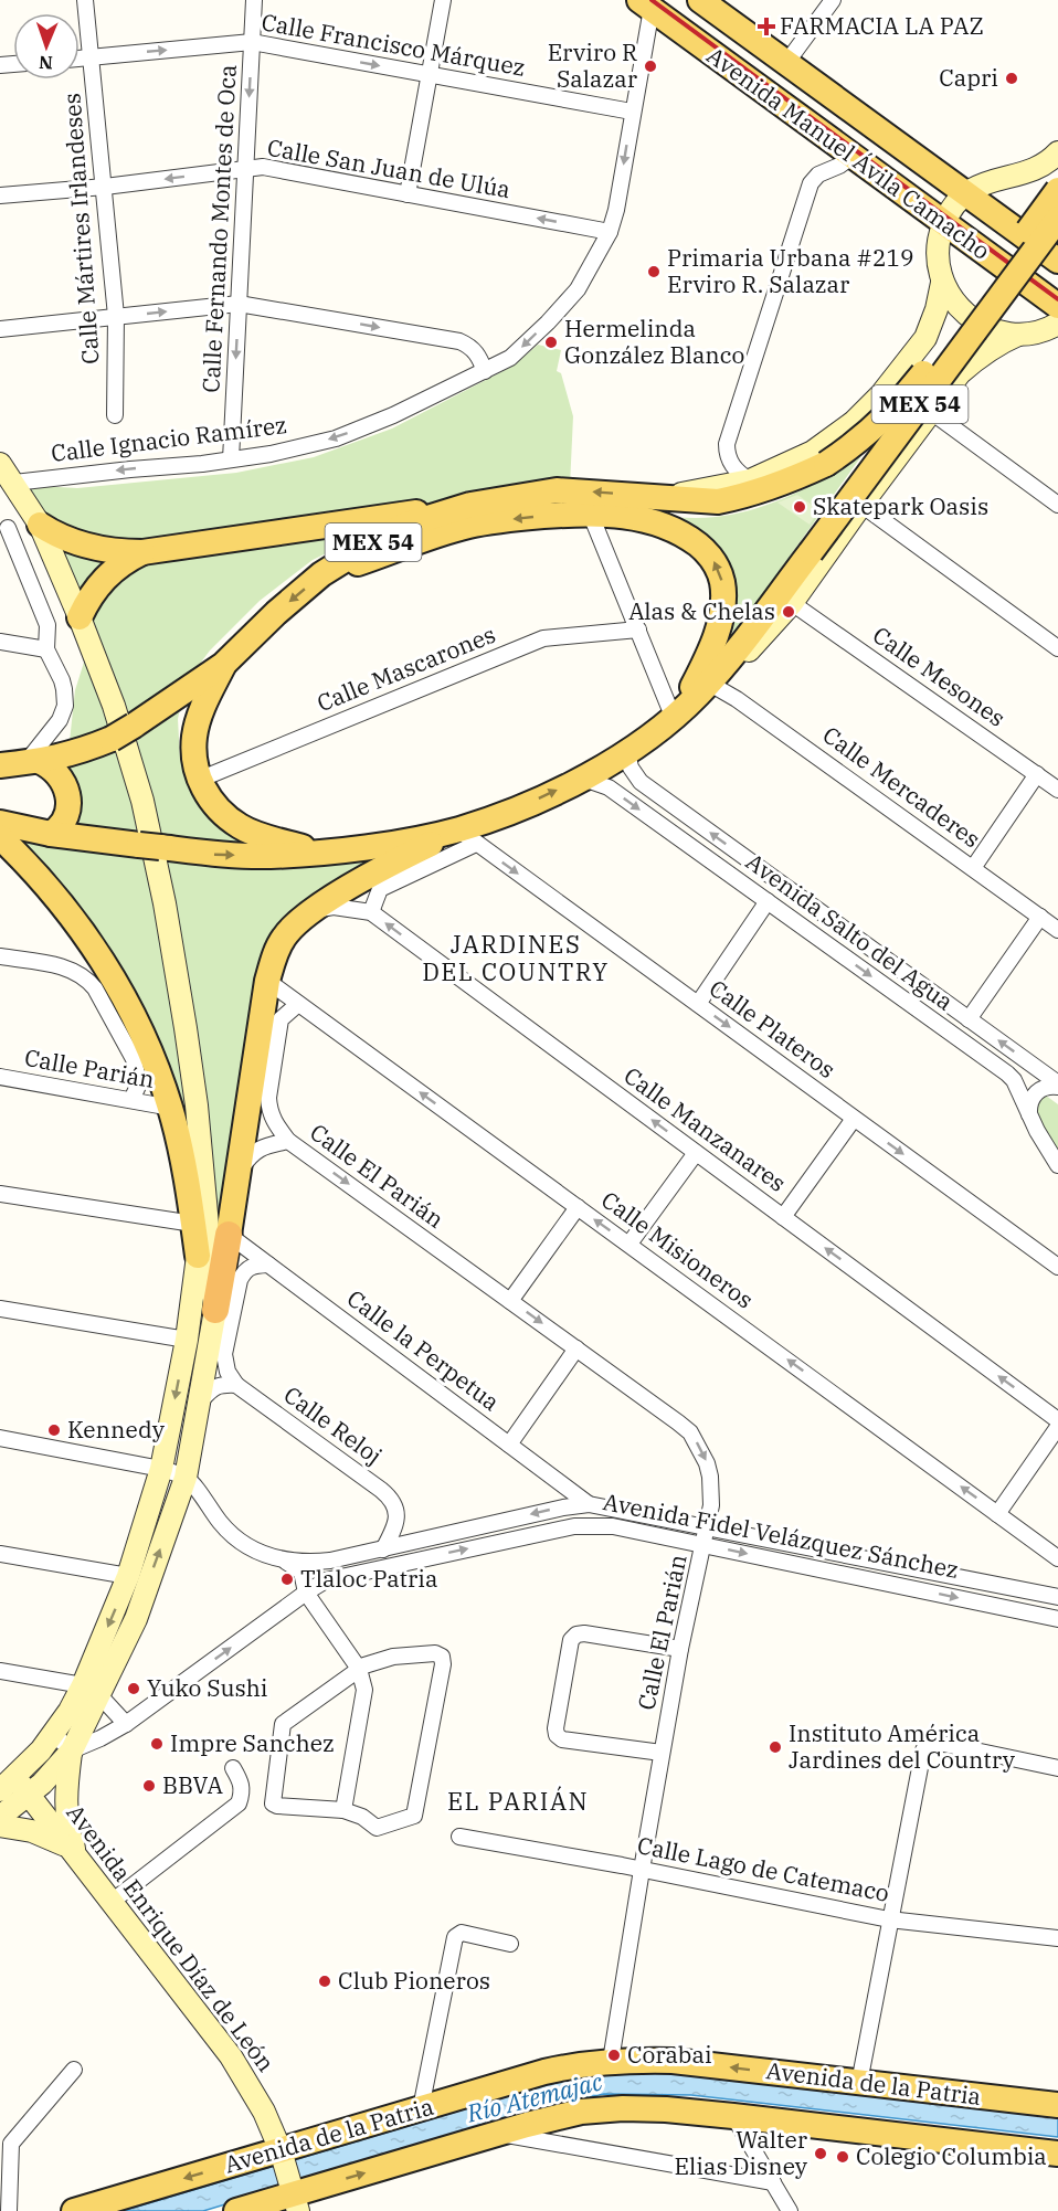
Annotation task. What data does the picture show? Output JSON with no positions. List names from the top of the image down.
{
  "streets": {
    "main road": [
      "Avenida Manuel Ávila Camacho",
      "MEX 54",
      "Avenida Enrique Díaz de León",
      "Avenida de la Patria"
    ],
    "street": [
      "Calle Francisco Márquez",
      "Calle San Juan de Ulúa",
      "Calle Mártires Irlandeses",
      "Calle Fernando Montes de Oca",
      "Calle Ignacio Ramírez",
      "Calle Mascarones",
      "Calle Mesones",
      "Calle Mercaderes",
      "Avenida Salto del Agua",
      "Calle Plateros",
      "Calle Parián",
      "Calle Manzanares",
      "Calle El Parián",
      "Calle Misioneros",
      "Calle la Perpetua",
      "Calle Reloj",
      "Avenida Fidel Velázquez Sánchez",
      "Calle Lago de Catemaco"
    ]
  },
  "crossings": [
    ["Calle Francisco Márquez", "Calle Mártires Irlandeses"],
    ["Calle Francisco Márquez", "Calle Fernando Montes de Oca"],
    ["Calle Francisco Márquez", "Calle Ignacio Ramírez"],
    ["Avenida Manuel Ávila Camacho", "Calle Ignacio Ramírez"],
    ["Calle San Juan de Ulúa", "Calle Mártires Irlandeses"],
    ["Calle San Juan de Ulúa", "Calle Fernando Montes de Oca"],
    ["Calle San Juan de Ulúa", "Calle Ignacio Ramírez"],
    ["Calle Fernando Montes de Oca", "Calle Ignacio Ramírez"],
    ["MEX 54", "Calle Mesones"],
    ["MEX 54", "Calle Mercaderes"],
    ["MEX 54", "Avenida Salto del Agua"],
    ["MEX 54", "Calle Plateros"],
    ["Calle El Parián", "Avenida Fidel Velázquez Sánchez"],
    ["Calle El Parián", "Calle Lago de Catemaco"],
    ["Calle El Parián", "Avenida de la Patria"],
    ["Calle la Perpetua", "Avenida Fidel Velázquez Sánchez"],
    ["Calle Reloj", "Avenida Fidel Velázquez Sánchez"],
    ["Avenida Enrique Díaz de León", "Avenida de la Patria"]
  ],
  "one_way": [
    "Calle Francisco Márquez",
    "Calle Fernando Montes de Oca",
    "Calle Ignacio Ramírez",
    "Calle Plateros",
    "Calle Manzanares",
    "Calle El Parián",
    "Calle Misioneros"
  ],
  "districts": ["JARDINES DEL COUNTRY", "EL PARIÁN"],
  "water": ["Río Atemajac"],
  "places": {
    "health": ["FARMACIA LA PAZ"],
    "other": [
      "Erviro R Salazar",
      "Capri",
      "Primaria Urbana #219 Erviro R. Salazar",
      "Hermelinda González Blanco",
      "Skatepark Oasis",
      "Alas & Chelas",
      "Kennedy",
      "Tlaloc Patria",
      "Yuko Sushi",
      "Impre Sanchez",
      "Instituto América Jardines del Country",
      "BBVA",
      "Club Pioneros",
      "Corabai",
      "Walter Elias Disney",
      "Colegio Columbia"
    ]
  },
  "north": "bottom"
}
